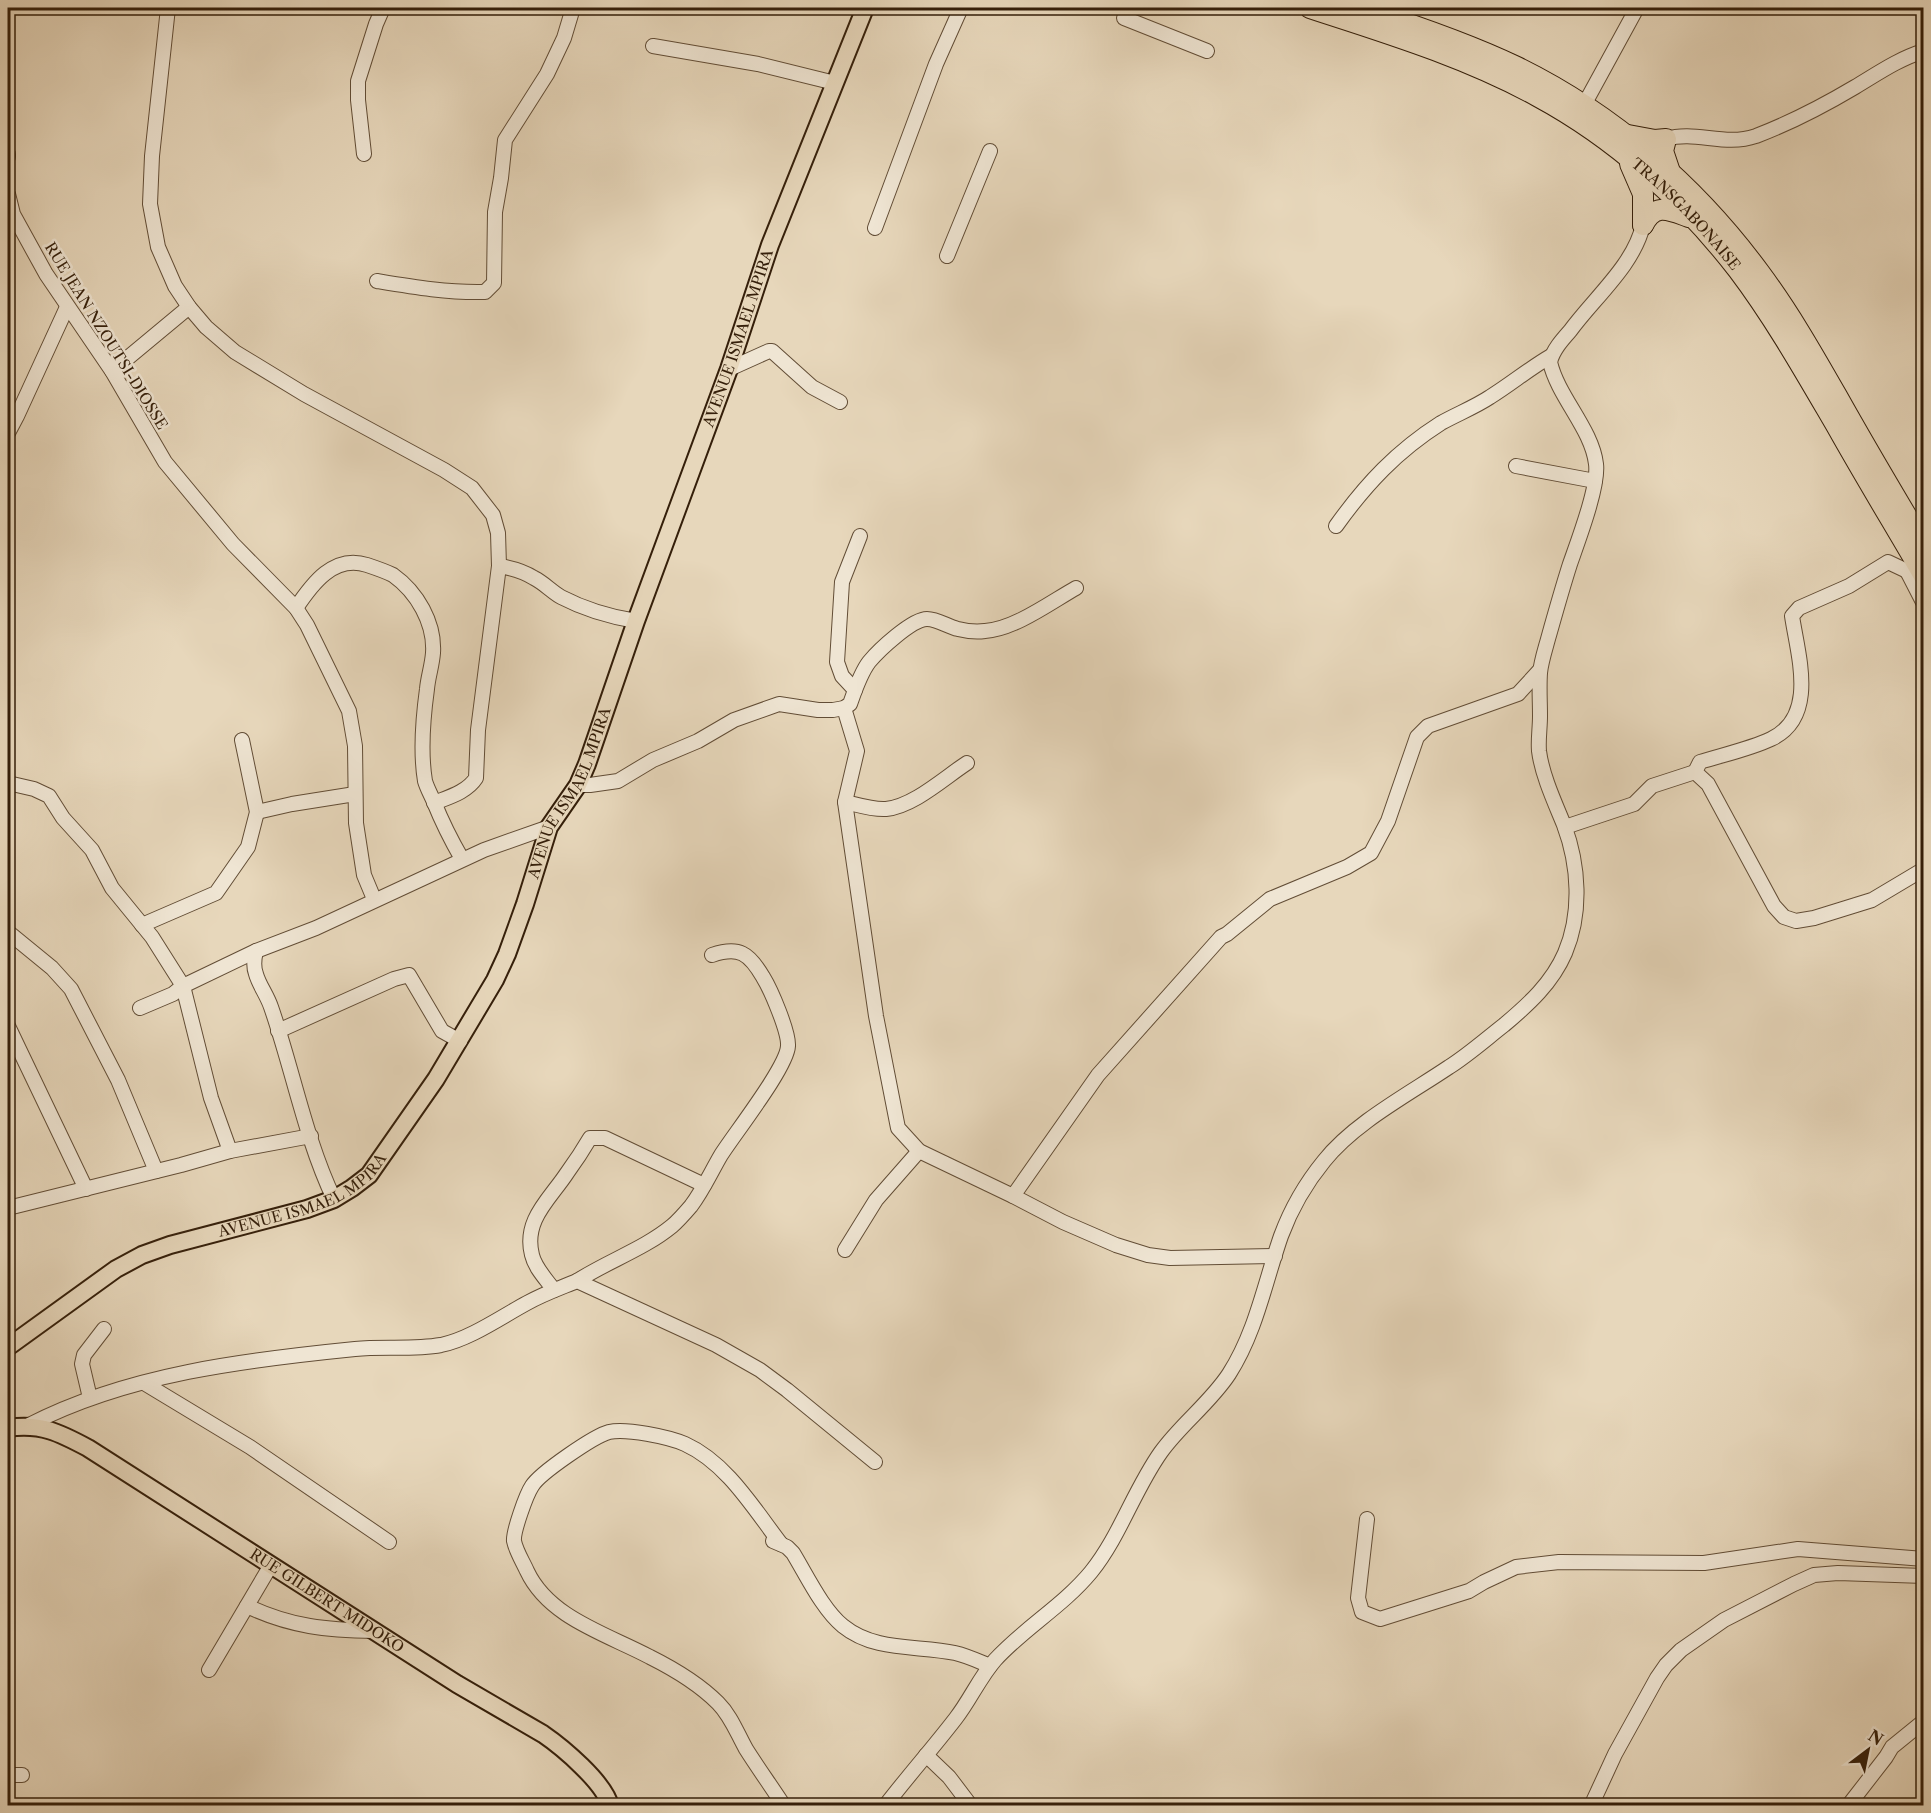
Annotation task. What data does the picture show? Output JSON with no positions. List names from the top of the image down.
{
  "streets": {
    "highway": ["TRANSGABONAISE"],
    "main road": ["AVENUE ISMAEL MPIRA", "RUE GILBERT MIDOKO"],
    "street": ["RUE JEAN NZOUTSI-DIOSSE"]
  },
  "north": "top right"
}
